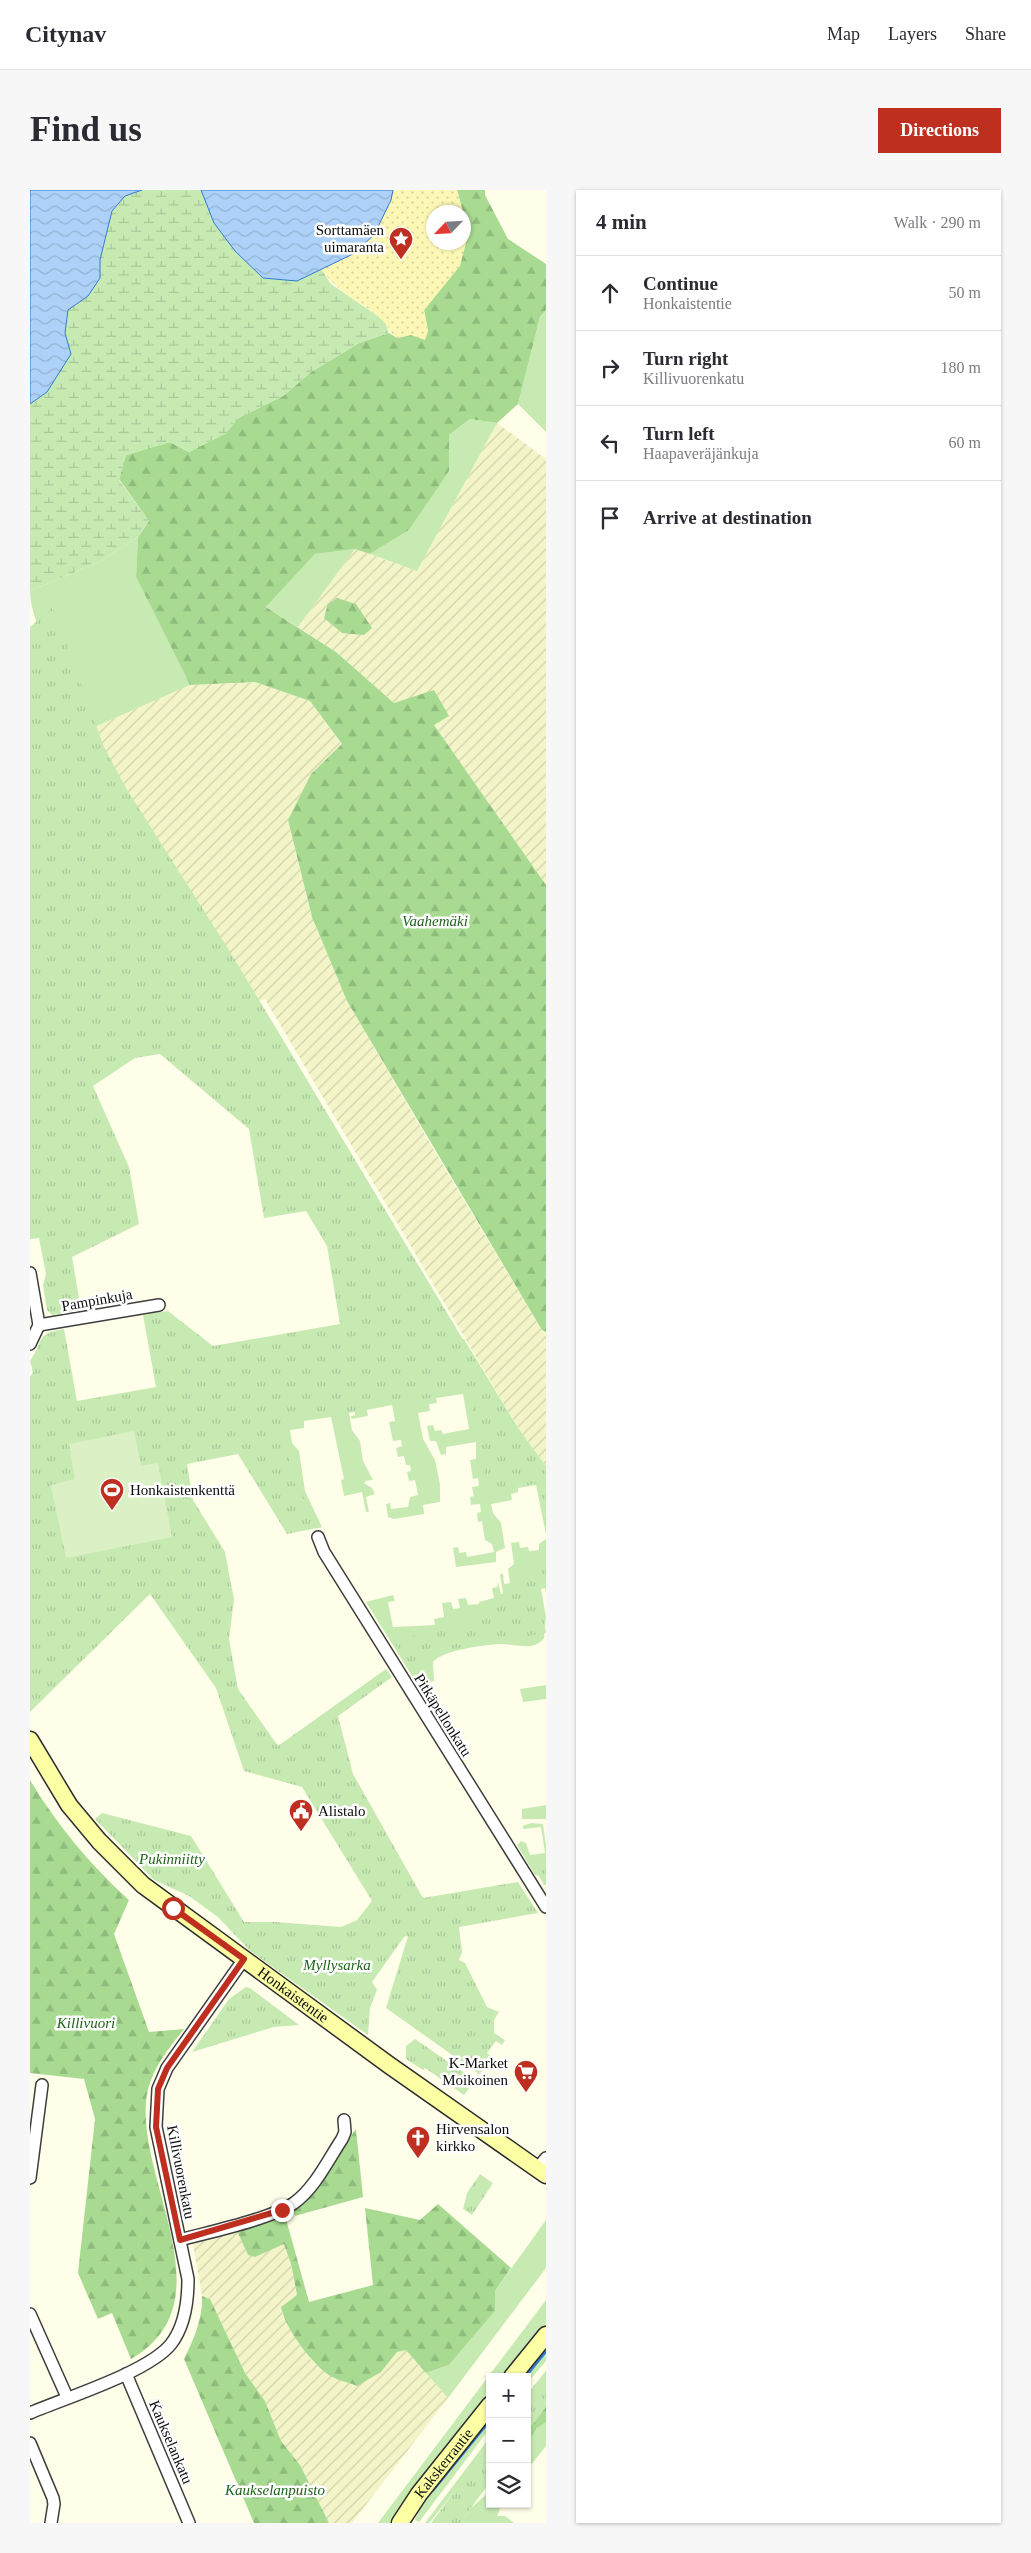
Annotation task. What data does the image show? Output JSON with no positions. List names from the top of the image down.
{
  "streets": {
    "street": [
      "Pampinkuja",
      "Pitkäpellonkatu",
      "Honkaistentie",
      "Killivuorenkatu",
      "Kaukselankatu",
      "Kakskerrantie"
    ]
  },
  "crossings": [
    ["Honkaistentie", "Killivuorenkatu"],
    ["Killivuorenkatu", "Kaukselankatu"]
  ],
  "parks": [
    "Vaahemäki",
    "Pukinniitty",
    "Myllysarka",
    "Killivuori",
    "Kaukselanpuisto"
  ],
  "places": {
    "place": ["Sorttamäen uimaranta"],
    "sports": ["Honkaistenkenttä"],
    "public building": ["Alistalo"],
    "supermarket": ["K-Market Moikoinen"],
    "church": ["Hirvensalon kirkko"]
  },
  "north": "bottom left",
  "page": {
    "header": "Citynav",
    "nav": ["Map", "Layers", "Share"],
    "buttons": "Directions",
    "title": "Find us",
    "heading": ["4 min", "Walk · 290 m"],
    "list": [
      ["Continue", "Honkaistentie", "50 m"],
      ["Turn right", "Killivuorenkatu", "180 m"],
      ["Turn left", "Haapaveräjänkuja", "60 m"],
      "Arrive at destination"
    ],
    "map_buttons": ["+", "−"]
  }
}
